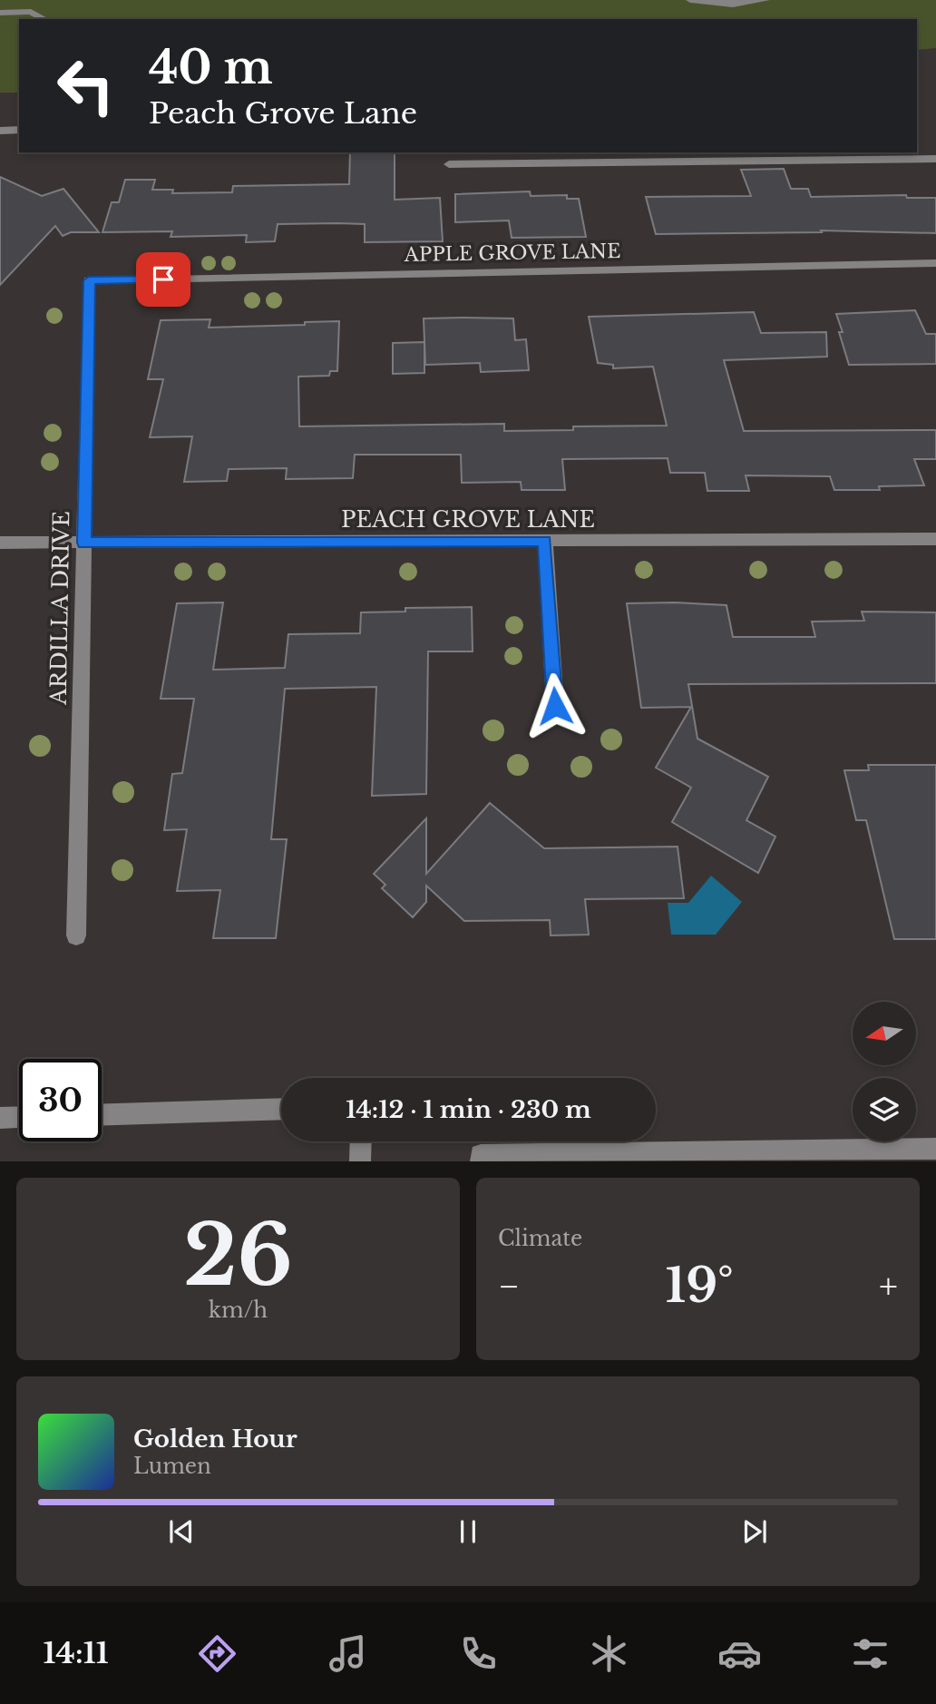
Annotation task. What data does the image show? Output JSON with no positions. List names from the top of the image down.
{
  "streets": {
    "street": ["APPLE GROVE LANE", "PEACH GROVE LANE", "ARDILLA DRIVE"]
  },
  "crossings": [
    ["APPLE GROVE LANE", "ARDILLA DRIVE"],
    ["PEACH GROVE LANE", "ARDILLA DRIVE"]
  ],
  "north": "left",
  "page": {
    "turn": ["40 m", "Peach Grove Lane"],
    "limit": "30",
    "trip": "14:12 · 1 min · 230 m",
    "tile": [
      ["26", "km/h"],
      "Climate"
    ],
    "heat": ["−", "19°", "+"],
    "song": ["Golden Hour", "Lumen"],
    "tabs": "14:11"
  }
}
